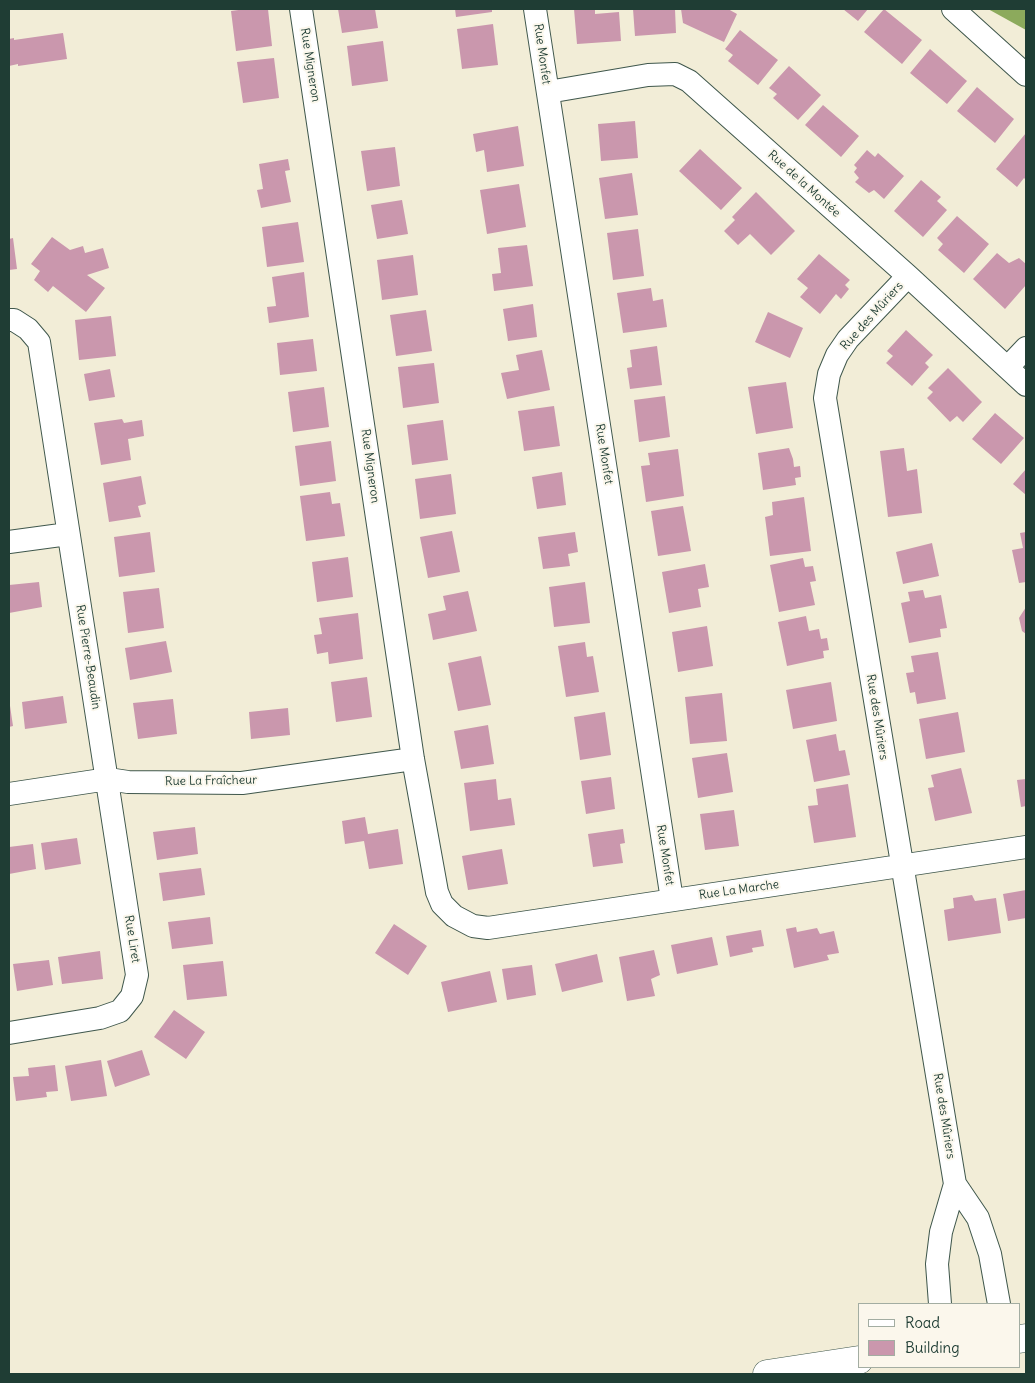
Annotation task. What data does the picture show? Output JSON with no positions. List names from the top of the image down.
{
  "streets": {
    "street": [
      "Rue Monfet",
      "Rue Migneron",
      "Rue de la Montée",
      "Rue des Mûriers",
      "Rue Pierre-Beaudin",
      "Rue La Fraîcheur",
      "Rue La Marche",
      "Rue Liret"
    ]
  },
  "crossings": [
    ["Rue Monfet", "Rue de la Montée"],
    ["Rue Monfet", "Rue La Marche"],
    ["Rue Migneron", "Rue La Fraîcheur"],
    ["Rue Migneron", "Rue La Marche"],
    ["Rue de la Montée", "Rue des Mûriers"],
    ["Rue des Mûriers", "Rue La Marche"],
    ["Rue Pierre-Beaudin", "Rue La Fraîcheur"],
    ["Rue Pierre-Beaudin", "Rue Liret"],
    ["Rue La Fraîcheur", "Rue Liret"]
  ],
  "legend": ["Road", "Building"]
}
